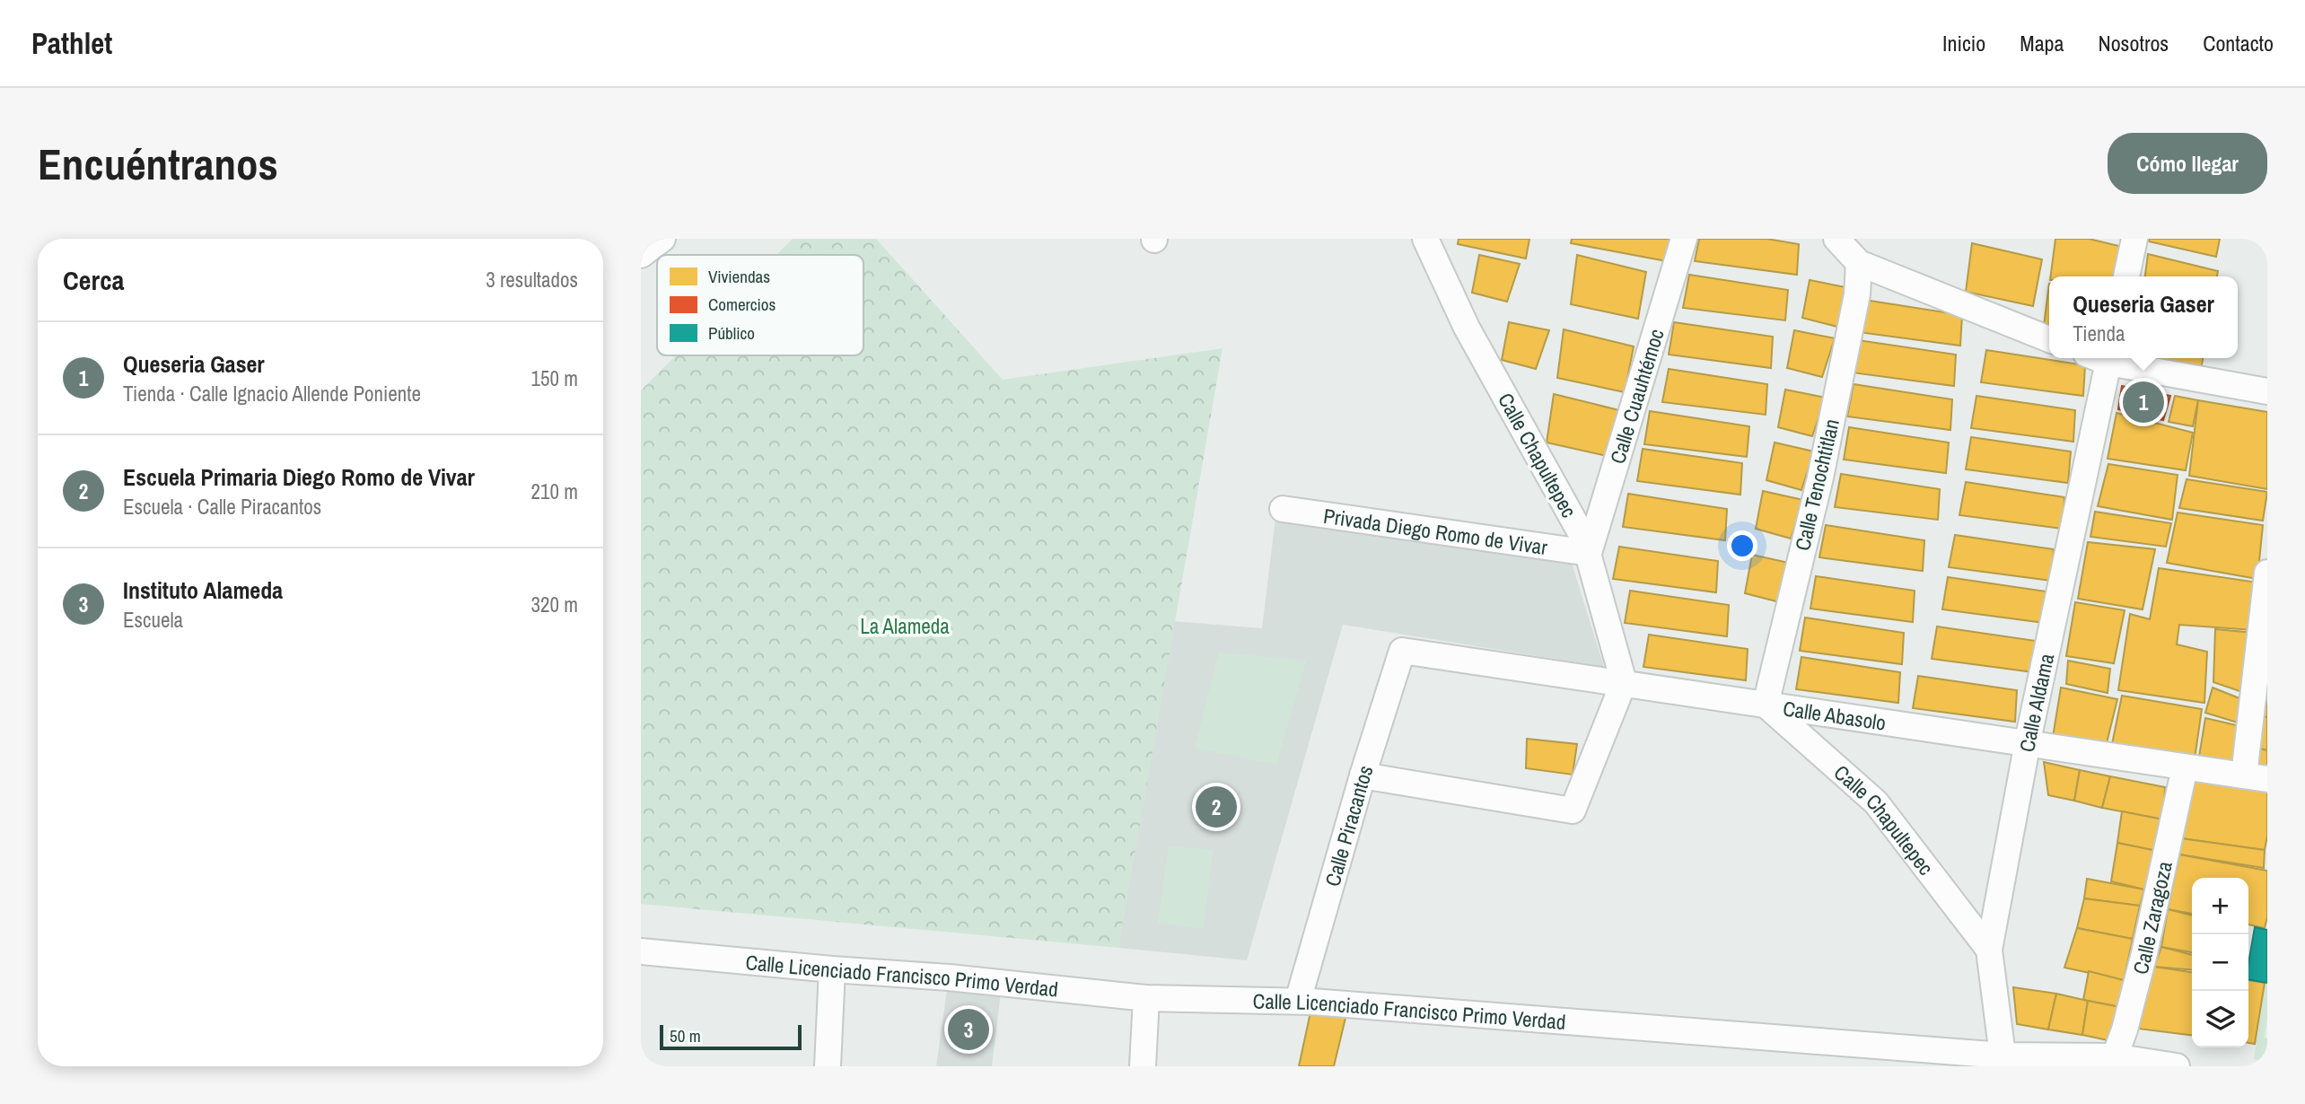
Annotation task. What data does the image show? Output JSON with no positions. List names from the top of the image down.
{
  "streets": {
    "street": [
      "Calle Cuauhtémoc",
      "Calle Chapultepec",
      "Calle Tenochtitlan",
      "Privada Diego Romo de Vivar",
      "Calle Aldama",
      "Calle Abasolo",
      "Calle Piracantos",
      "Calle Zaragoza",
      "Calle Licenciado Francisco Primo Verdad"
    ]
  },
  "crossings": [
    ["Calle Cuauhtémoc", "Calle Chapultepec"],
    ["Calle Cuauhtémoc", "Privada Diego Romo de Vivar"],
    ["Calle Chapultepec", "Calle Tenochtitlan"],
    ["Calle Chapultepec", "Privada Diego Romo de Vivar"],
    ["Calle Chapultepec", "Calle Aldama"],
    ["Calle Chapultepec", "Calle Abasolo"],
    ["Calle Tenochtitlan", "Calle Abasolo"],
    ["Calle Aldama", "Calle Abasolo"],
    ["Calle Aldama", "Calle Licenciado Francisco Primo Verdad"],
    ["Calle Abasolo", "Calle Piracantos"],
    ["Calle Abasolo", "Calle Zaragoza"],
    ["Calle Piracantos", "Calle Licenciado Francisco Primo Verdad"],
    ["Calle Zaragoza", "Calle Licenciado Francisco Primo Verdad"]
  ],
  "parks": ["La Alameda"],
  "legend": ["Viviendas", "Comercios", "Público"],
  "scale_bar": "50 m",
  "page": {
    "header": "Pathlet",
    "nav": [
      "Inicio",
      "Mapa",
      "Nosotros",
      "Contacto"
    ],
    "buttons": "Cómo llegar",
    "title": "Encuéntranos",
    "heading": ["Cerca", "3 resultados"],
    "popup": ["Queseria Gaser", "Tienda"],
    "list": [
      {
        "mark": "1",
        "name": "Queseria Gaser",
        "note": "Tienda · Calle Ignacio Allende Poniente",
        "value": "150 m"
      },
      {
        "mark": "2",
        "name": "Escuela Primaria Diego Romo de Vivar",
        "note": "Escuela · Calle Piracantos",
        "value": "210 m"
      },
      {
        "mark": "3",
        "name": "Instituto Alameda",
        "note": "Escuela",
        "value": "320 m"
      }
    ],
    "pins": ["1", "2", "3"],
    "map_buttons": ["+", "−"],
    "scale": "50 m"
  }
}
